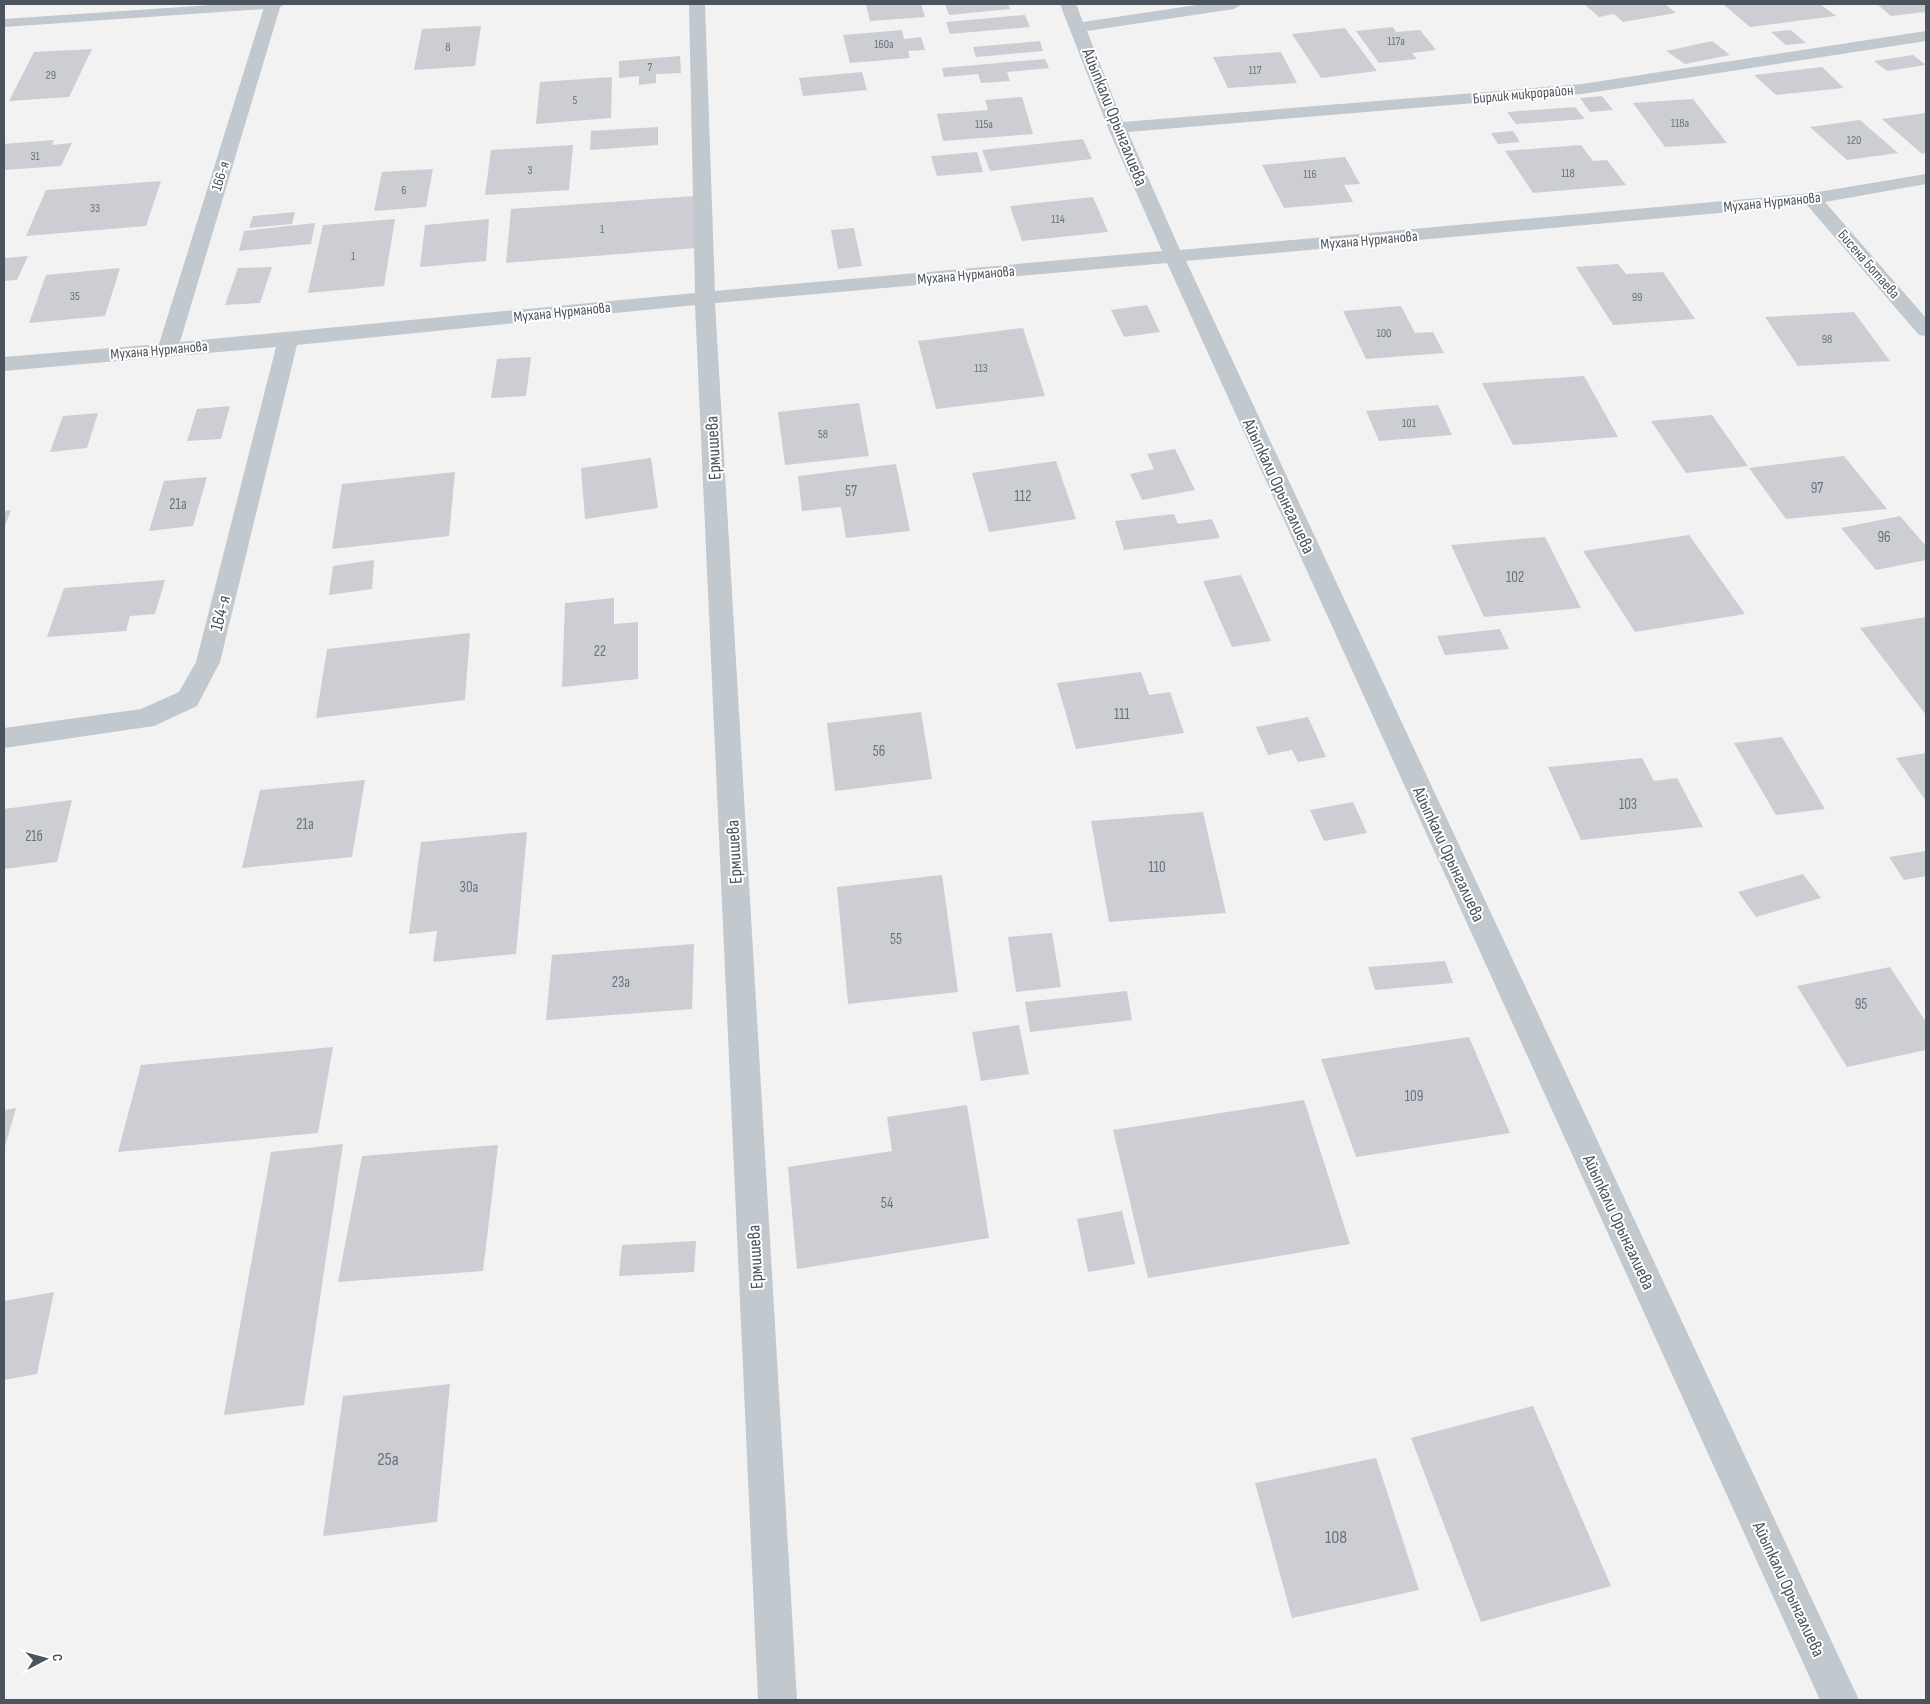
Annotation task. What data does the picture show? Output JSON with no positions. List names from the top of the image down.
{
  "streets": {
    "street": [
      "Бирлик микрорайон",
      "Айыпкали Орынгалиева",
      "166-я",
      "Мухана Нурманова",
      "Бисена Ботаева",
      "Ермишева",
      "164-я"
    ]
  },
  "crossings": [
    ["Бирлик микрорайон", "Айыпкали Орынгалиева"],
    ["Айыпкали Орынгалиева", "Мухана Нурманова"],
    ["166-я", "Мухана Нурманова"],
    ["Мухана Нурманова", "Бисена Ботаева"],
    ["Мухана Нурманова", "Ермишева"],
    ["Мухана Нурманова", "164-я"]
  ],
  "house_numbers": [
    "117а",
    "160а",
    "8",
    "7",
    "117",
    "29",
    "5",
    "118а",
    "115а",
    "120",
    "31",
    "3",
    "118",
    "116",
    "6",
    "33",
    "114",
    "1",
    "1",
    "35",
    "99",
    "100",
    "98",
    "113",
    "101",
    "58",
    "97",
    "57",
    "112",
    "21а",
    "96",
    "102",
    "22",
    "111",
    "56",
    "103",
    "21а",
    "21б",
    "110",
    "30а",
    "55",
    "23а",
    "95",
    "109",
    "54",
    "25а",
    "108"
  ],
  "north": "right"
}
